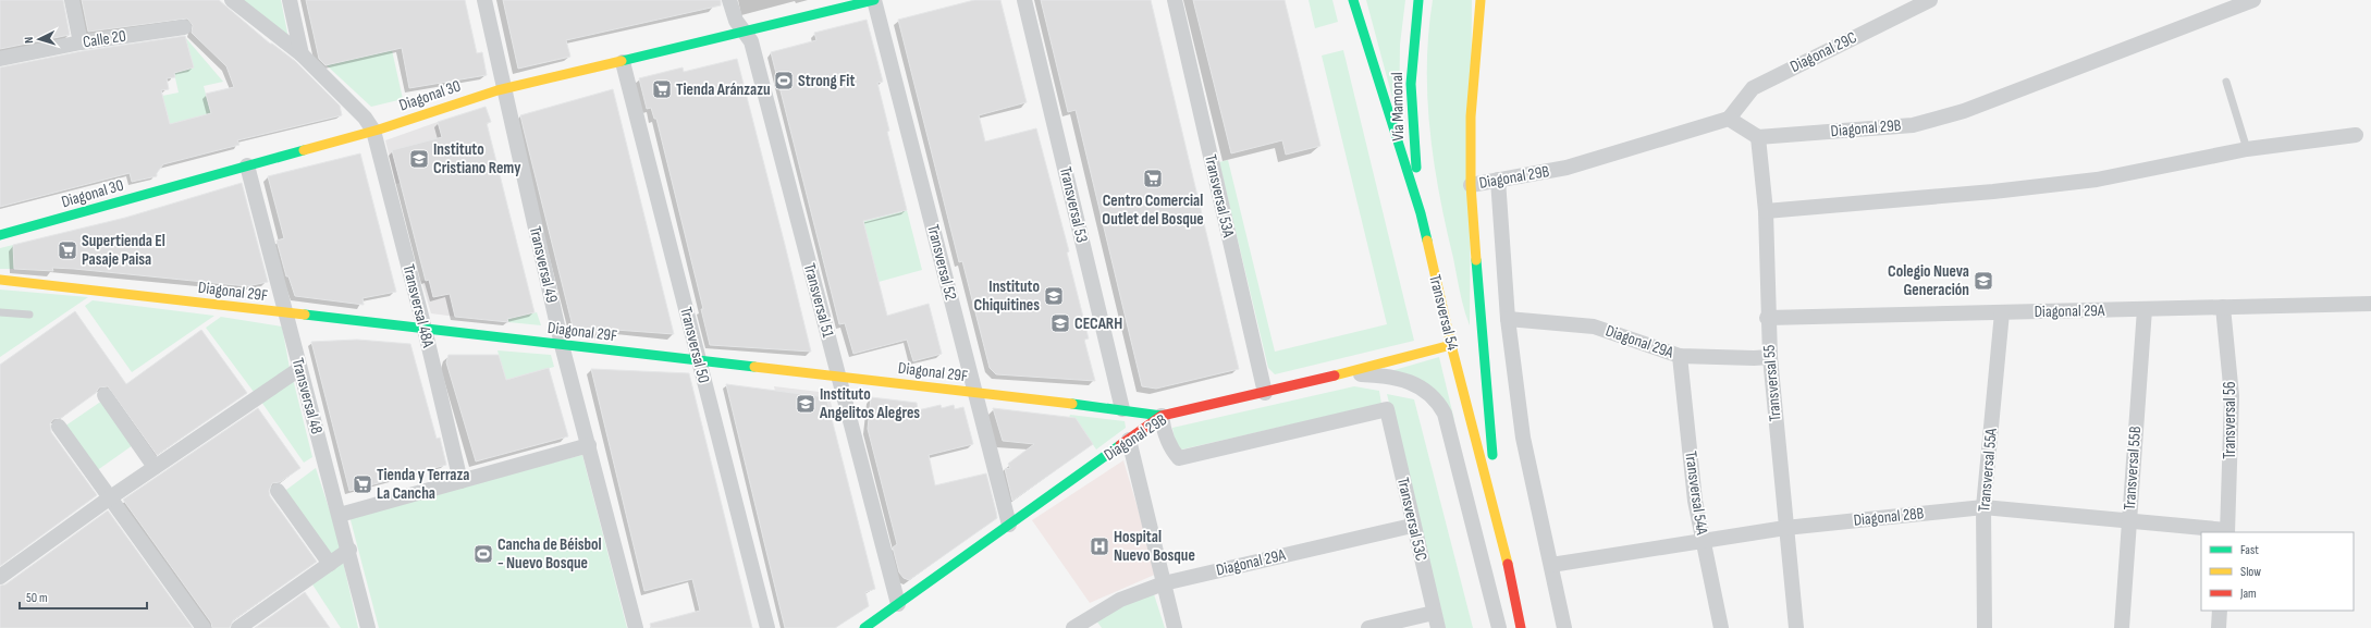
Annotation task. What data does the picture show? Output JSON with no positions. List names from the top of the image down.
{
  "streets": {
    "street": [
      "Calle 20",
      "Diagonal 29C",
      "Diagonal 30",
      "Vía Mamonal",
      "Diagonal 29B",
      "Transversal 53A",
      "Transversal 53",
      "Transversal 52",
      "Transversal 49",
      "Diagonal 29F",
      "Transversal 51",
      "Transversal 48A",
      "Diagonal 29A",
      "Transversal 54",
      "Transversal 50",
      "Transversal 55",
      "Transversal 48",
      "Transversal 56",
      "Transversal 55B",
      "Transversal 55A",
      "Transversal 54A",
      "Diagonal 28B",
      "Transversal 53C"
    ]
  },
  "crossings": [
    ["Diagonal 29C", "Diagonal 29B"],
    ["Diagonal 30", "Transversal 52"],
    ["Diagonal 30", "Transversal 49"],
    ["Diagonal 30", "Transversal 51"],
    ["Diagonal 30", "Transversal 48A"],
    ["Diagonal 30", "Transversal 50"],
    ["Diagonal 30", "Transversal 48"],
    ["Vía Mamonal", "Transversal 54"],
    ["Diagonal 29B", "Transversal 53A"],
    ["Diagonal 29B", "Transversal 52"],
    ["Diagonal 29B", "Diagonal 29F"],
    ["Diagonal 29B", "Transversal 51"],
    ["Diagonal 29B", "Transversal 54"],
    ["Diagonal 29B", "Transversal 55"],
    ["Diagonal 29B", "Transversal 53C"],
    ["Transversal 53", "Diagonal 29F"],
    ["Transversal 52", "Diagonal 29F"],
    ["Transversal 49", "Diagonal 29F"],
    ["Diagonal 29F", "Transversal 51"],
    ["Diagonal 29F", "Transversal 48A"],
    ["Diagonal 29F", "Transversal 50"],
    ["Diagonal 29F", "Transversal 48"],
    ["Diagonal 29F", "Transversal 53C"],
    ["Diagonal 29A", "Transversal 55"],
    ["Diagonal 29A", "Transversal 56"],
    ["Diagonal 29A", "Transversal 55B"],
    ["Diagonal 29A", "Transversal 55A"],
    ["Diagonal 29A", "Transversal 54A"],
    ["Diagonal 29A", "Transversal 53C"],
    ["Transversal 55", "Diagonal 28B"],
    ["Transversal 56", "Diagonal 28B"],
    ["Transversal 55B", "Diagonal 28B"],
    ["Transversal 55A", "Diagonal 28B"],
    ["Transversal 54A", "Diagonal 28B"]
  ],
  "places": {
    "sports": ["Strong Fit", "Cancha de Béisbol - Nuevo Bosque"],
    "supermarket": [
      "Tienda Aránzazu",
      "Centro Comercial Outlet del Bosque",
      "Supertienda El Pasaje Paisa",
      "Tienda y Terraza La Cancha"
    ],
    "school or university": [
      "Instituto Cristiano Remy",
      "Colegio Nueva Generación",
      "Instituto Chiquitines",
      "CECARH",
      "Instituto Angelitos Alegres"
    ],
    "hospital": ["Hospital Nuevo Bosque"]
  },
  "legend": ["Fast", "Slow", "Jam"],
  "scale_bar": "50 m",
  "north": "left"
}
